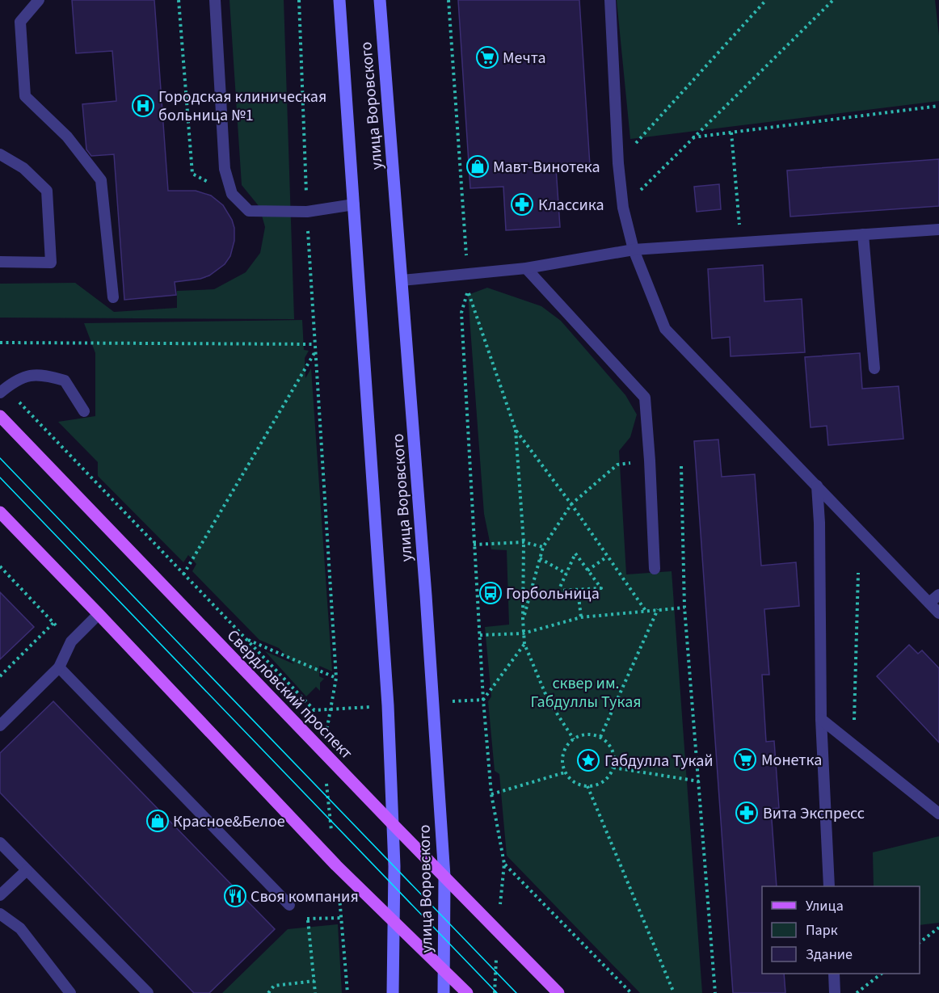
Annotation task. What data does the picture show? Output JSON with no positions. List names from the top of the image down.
{
  "streets": {
    "main road": ["улица Воровского", "Свердловский проспект"]
  },
  "crossings": [
    ["улица Воровского", "Свердловский проспект"]
  ],
  "parks": ["сквер им. Габдуллы Тукая"],
  "places": {
    "supermarket": ["Мечта", "Монетка"],
    "hospital": ["Городская клиническая больница №1"],
    "shop": ["Мавт-Винотека", "Красное&Белое"],
    "pharmacy": ["Классика", "Вита Экспресс"],
    "bus stop": ["Горбольница"],
    "place": ["Габдулла Тукай"],
    "restaurant": ["Своя компания"]
  },
  "legend": ["Улица", "Парк", "Здание"]
}
